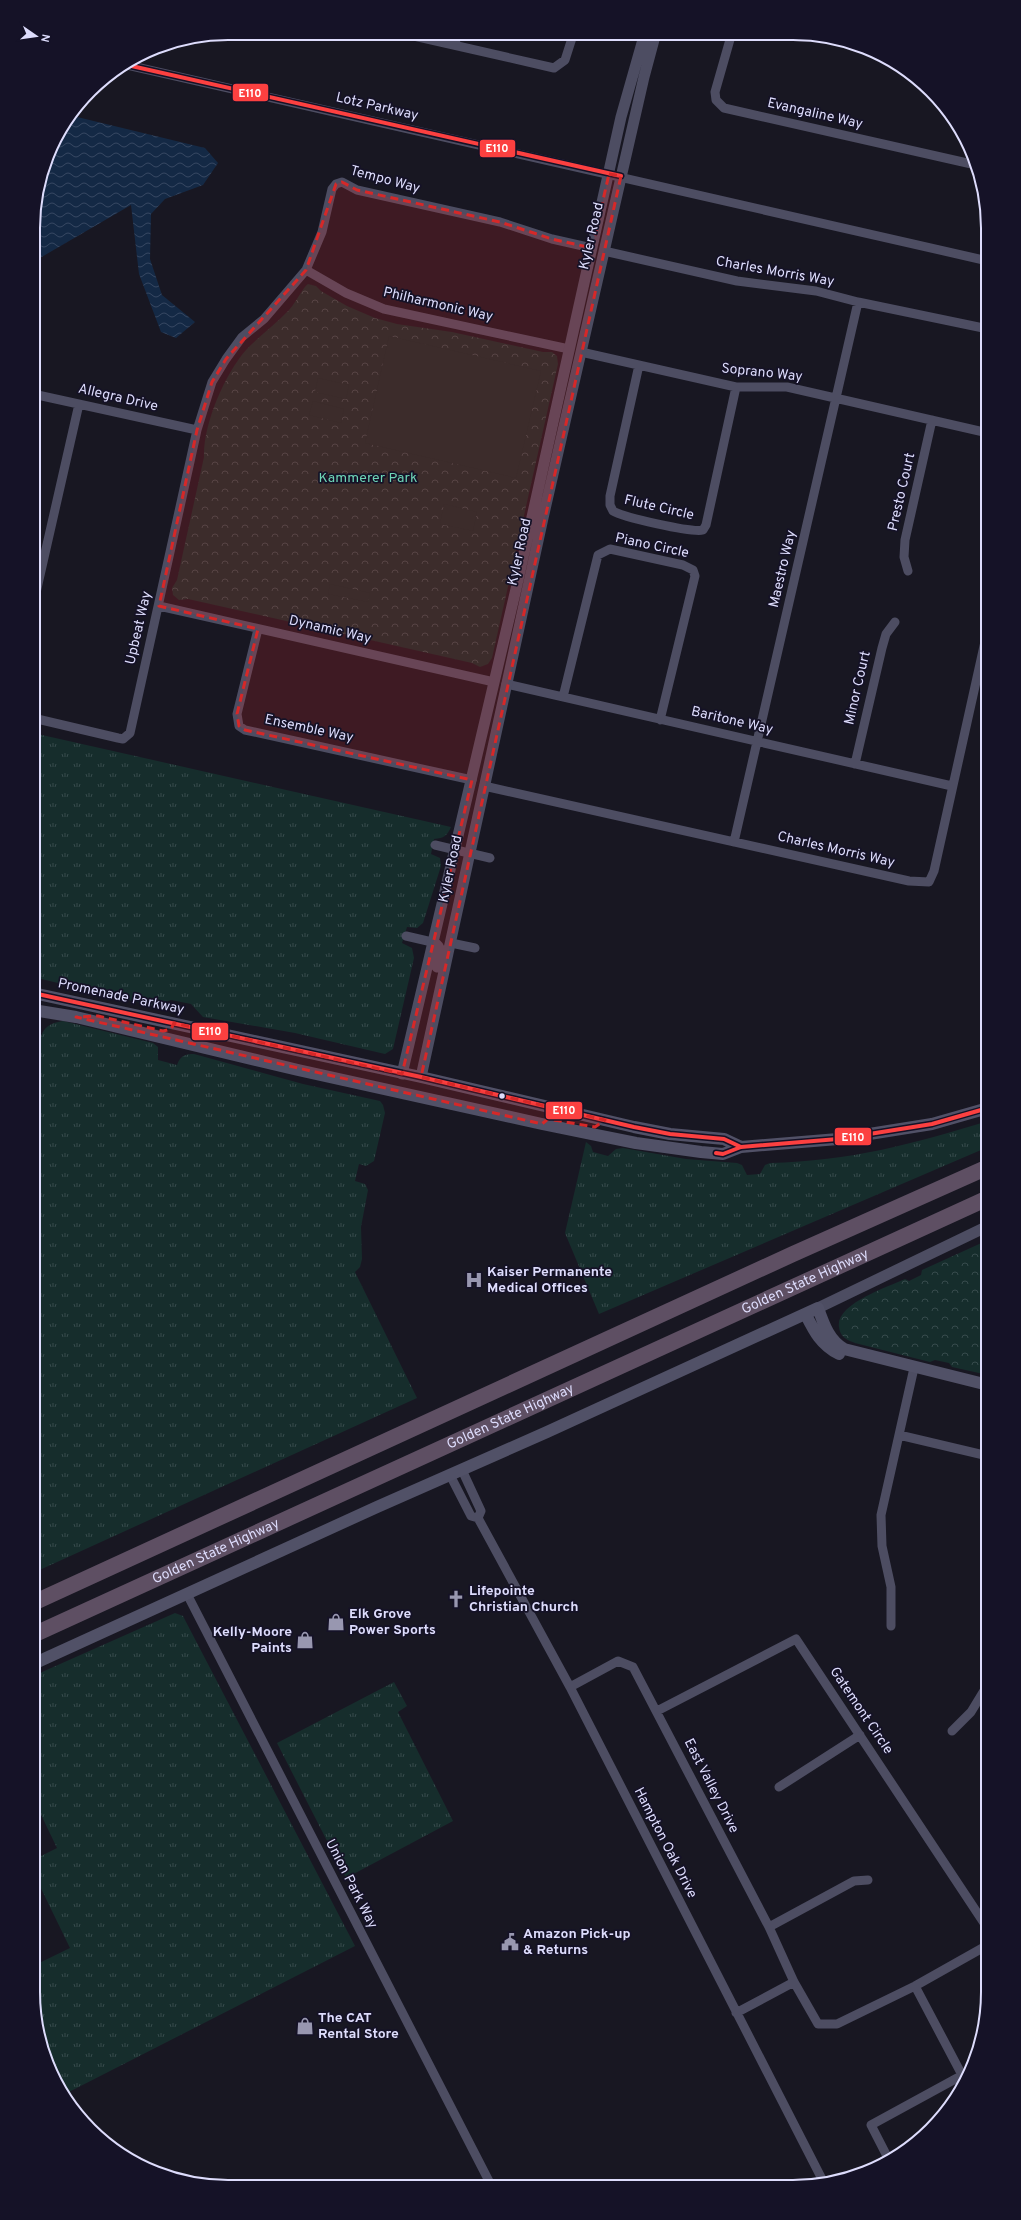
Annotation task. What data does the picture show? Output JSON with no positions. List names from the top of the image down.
{
  "streets": {
    "highway": ["Golden State Highway"],
    "main road": ["Promenade Parkway"],
    "street": [
      "Lotz Parkway",
      "Evangaline Way",
      "Tempo Way",
      "Kyler Road",
      "Charles Morris Way",
      "Philharmonic Way",
      "Soprano Way",
      "Allegra Drive",
      "Presto Court",
      "Flute Circle",
      "Piano Circle",
      "Maestro Way",
      "Upbeat Way",
      "Dynamic Way",
      "Minor Court",
      "Baritone Way",
      "Ensemble Way",
      "Gatemont Circle",
      "East Valley Drive",
      "Hampton Oak Drive",
      "Union Park Way"
    ]
  },
  "crossings": [
    ["Lotz Parkway", "Kyler Road"],
    ["Tempo Way", "Kyler Road"],
    ["Tempo Way", "Philharmonic Way"],
    ["Tempo Way", "Allegra Drive"],
    ["Tempo Way", "Upbeat Way"],
    ["Kyler Road", "Charles Morris Way"],
    ["Kyler Road", "Philharmonic Way"],
    ["Kyler Road", "Soprano Way"],
    ["Kyler Road", "Dynamic Way"],
    ["Kyler Road", "Baritone Way"],
    ["Kyler Road", "Ensemble Way"],
    ["Kyler Road", "Promenade Parkway"],
    ["Charles Morris Way", "Maestro Way"],
    ["Charles Morris Way", "Baritone Way"],
    ["Soprano Way", "Presto Court"],
    ["Soprano Way", "Flute Circle"],
    ["Soprano Way", "Maestro Way"],
    ["Allegra Drive", "Upbeat Way"],
    ["Piano Circle", "Baritone Way"],
    ["Maestro Way", "Baritone Way"],
    ["Upbeat Way", "Dynamic Way"],
    ["Dynamic Way", "Ensemble Way"],
    ["Minor Court", "Baritone Way"],
    ["Gatemont Circle", "East Valley Drive"],
    ["East Valley Drive", "Hampton Oak Drive"]
  ],
  "parks": ["Kammerer Park"],
  "places": {
    "hospital": ["Kaiser Permanente Medical Offices"],
    "church": ["Lifepointe Christian Church"],
    "shop": ["Elk Grove Power Sports", "Kelly-Moore Paints", "The CAT Rental Store"],
    "public building": ["Amazon Pick-up & Returns"]
  },
  "lines": ["transit line E110"],
  "north": "right"
}
